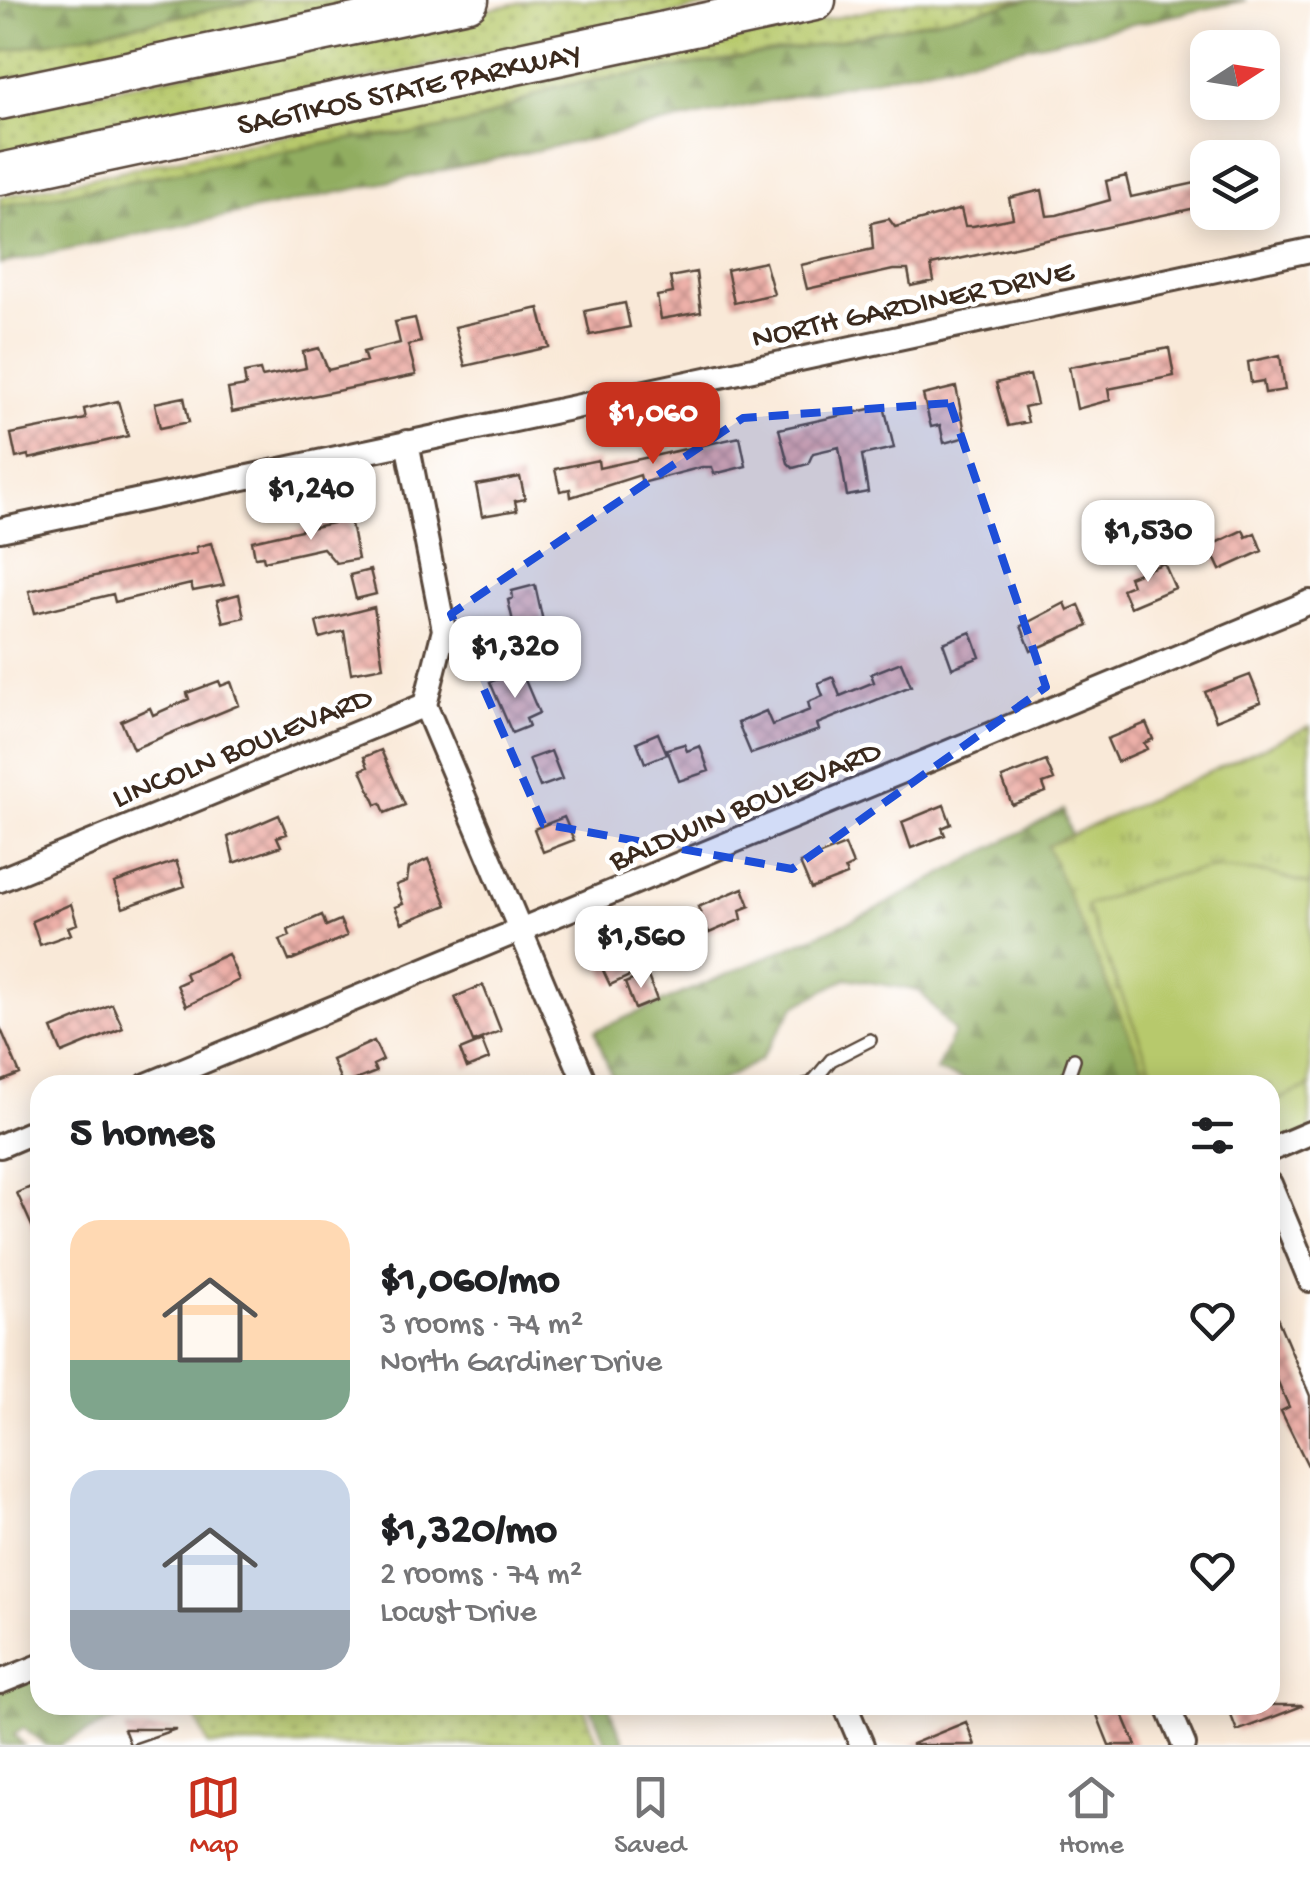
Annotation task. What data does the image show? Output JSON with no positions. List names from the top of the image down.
{
  "streets": {
    "highway": ["SAGTIKOS STATE PARKWAY"],
    "street": ["NORTH GARDINER DRIVE", "LINCOLN BOULEVARD", "BALDWIN BOULEVARD"]
  },
  "crossings": [
    ["NORTH GARDINER DRIVE", "LINCOLN BOULEVARD"]
  ],
  "north": "right",
  "page": {
    "price": [
      "$1,060",
      "$1,240",
      "$1,530",
      "$1,320",
      "$1,560"
    ],
    "heading": "5 homes",
    "list": [
      {
        "name": "$1,060/mo",
        "note": "3 rooms · 74 m² · North Gardiner Drive"
      },
      {
        "name": "$1,320/mo",
        "note": "2 rooms · 74 m² · Locust Drive"
      }
    ],
    "tabs": ["Map", "Saved", "Home"]
  }
}
